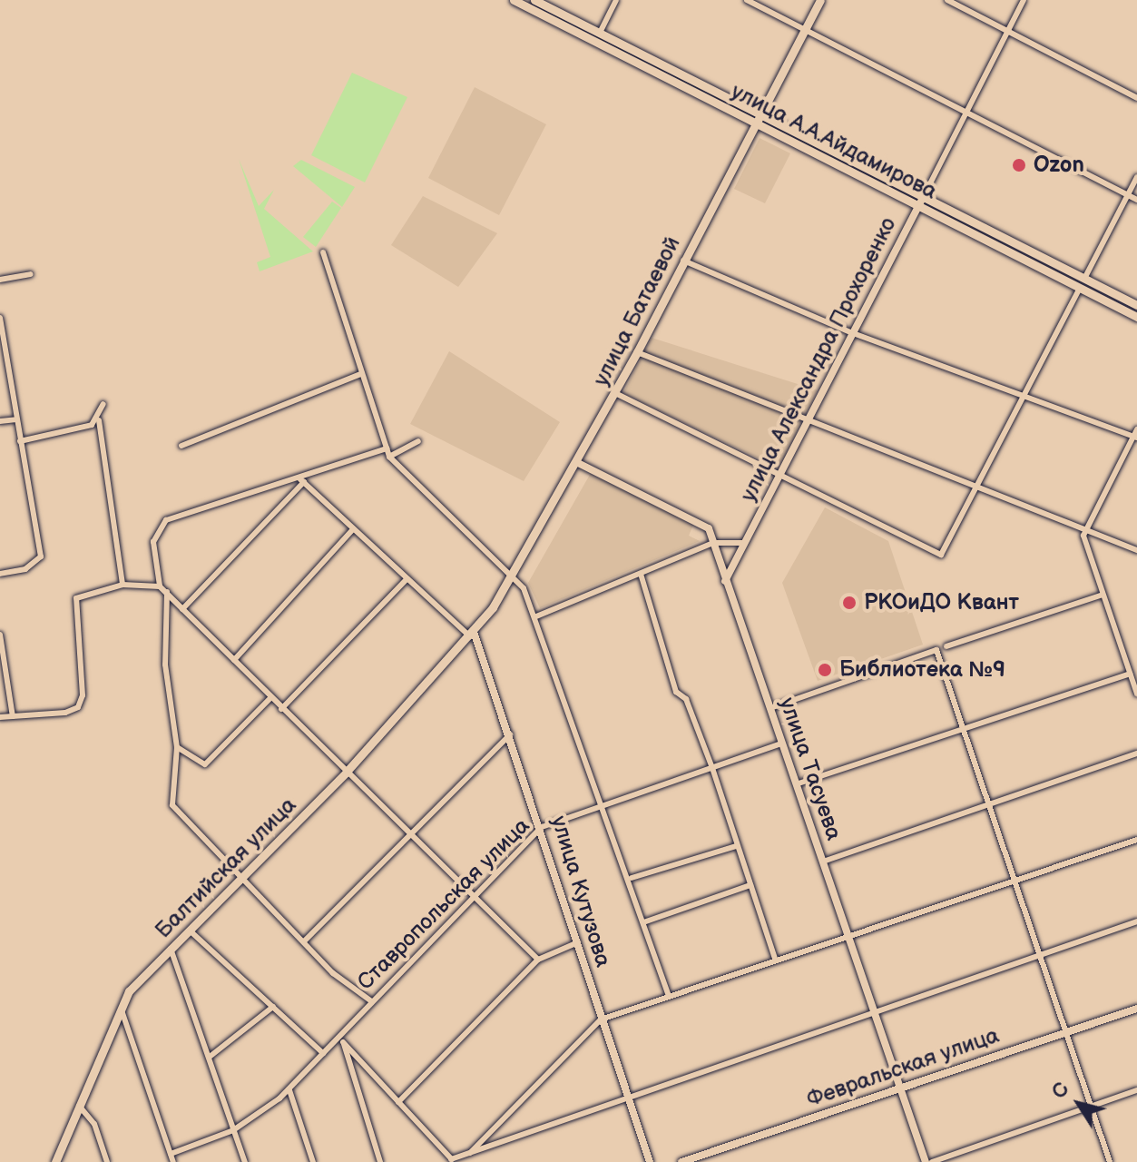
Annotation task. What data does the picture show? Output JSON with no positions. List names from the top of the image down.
{
  "streets": {
    "main road": ["улица А.А.Айдамирова", "улица Батаевой", "Балтийская улица"],
    "street": [
      "улица Александра Прохоренко",
      "улица Тасуева",
      "улица Кутузова",
      "Ставропольская улица",
      "Февральская улица"
    ]
  },
  "crossings": [
    ["улица А.А.Айдамирова", "улица Батаевой"],
    ["улица А.А.Айдамирова", "улица Александра Прохоренко"],
    ["улица Батаевой", "улица Тасуева"],
    ["улица Батаевой", "Балтийская улица"],
    ["улица Батаевой", "улица Кутузова"],
    ["улица Александра Прохоренко", "улица Тасуева"],
    ["улица Тасуева", "Ставропольская улица"],
    ["улица Тасуева", "Февральская улица"],
    ["Балтийская улица", "улица Кутузова"],
    ["улица Кутузова", "Ставропольская улица"]
  ],
  "places": ["Ozon", "РКОиДО Квант", "Библиотека №9"],
  "north": "top left"
}
